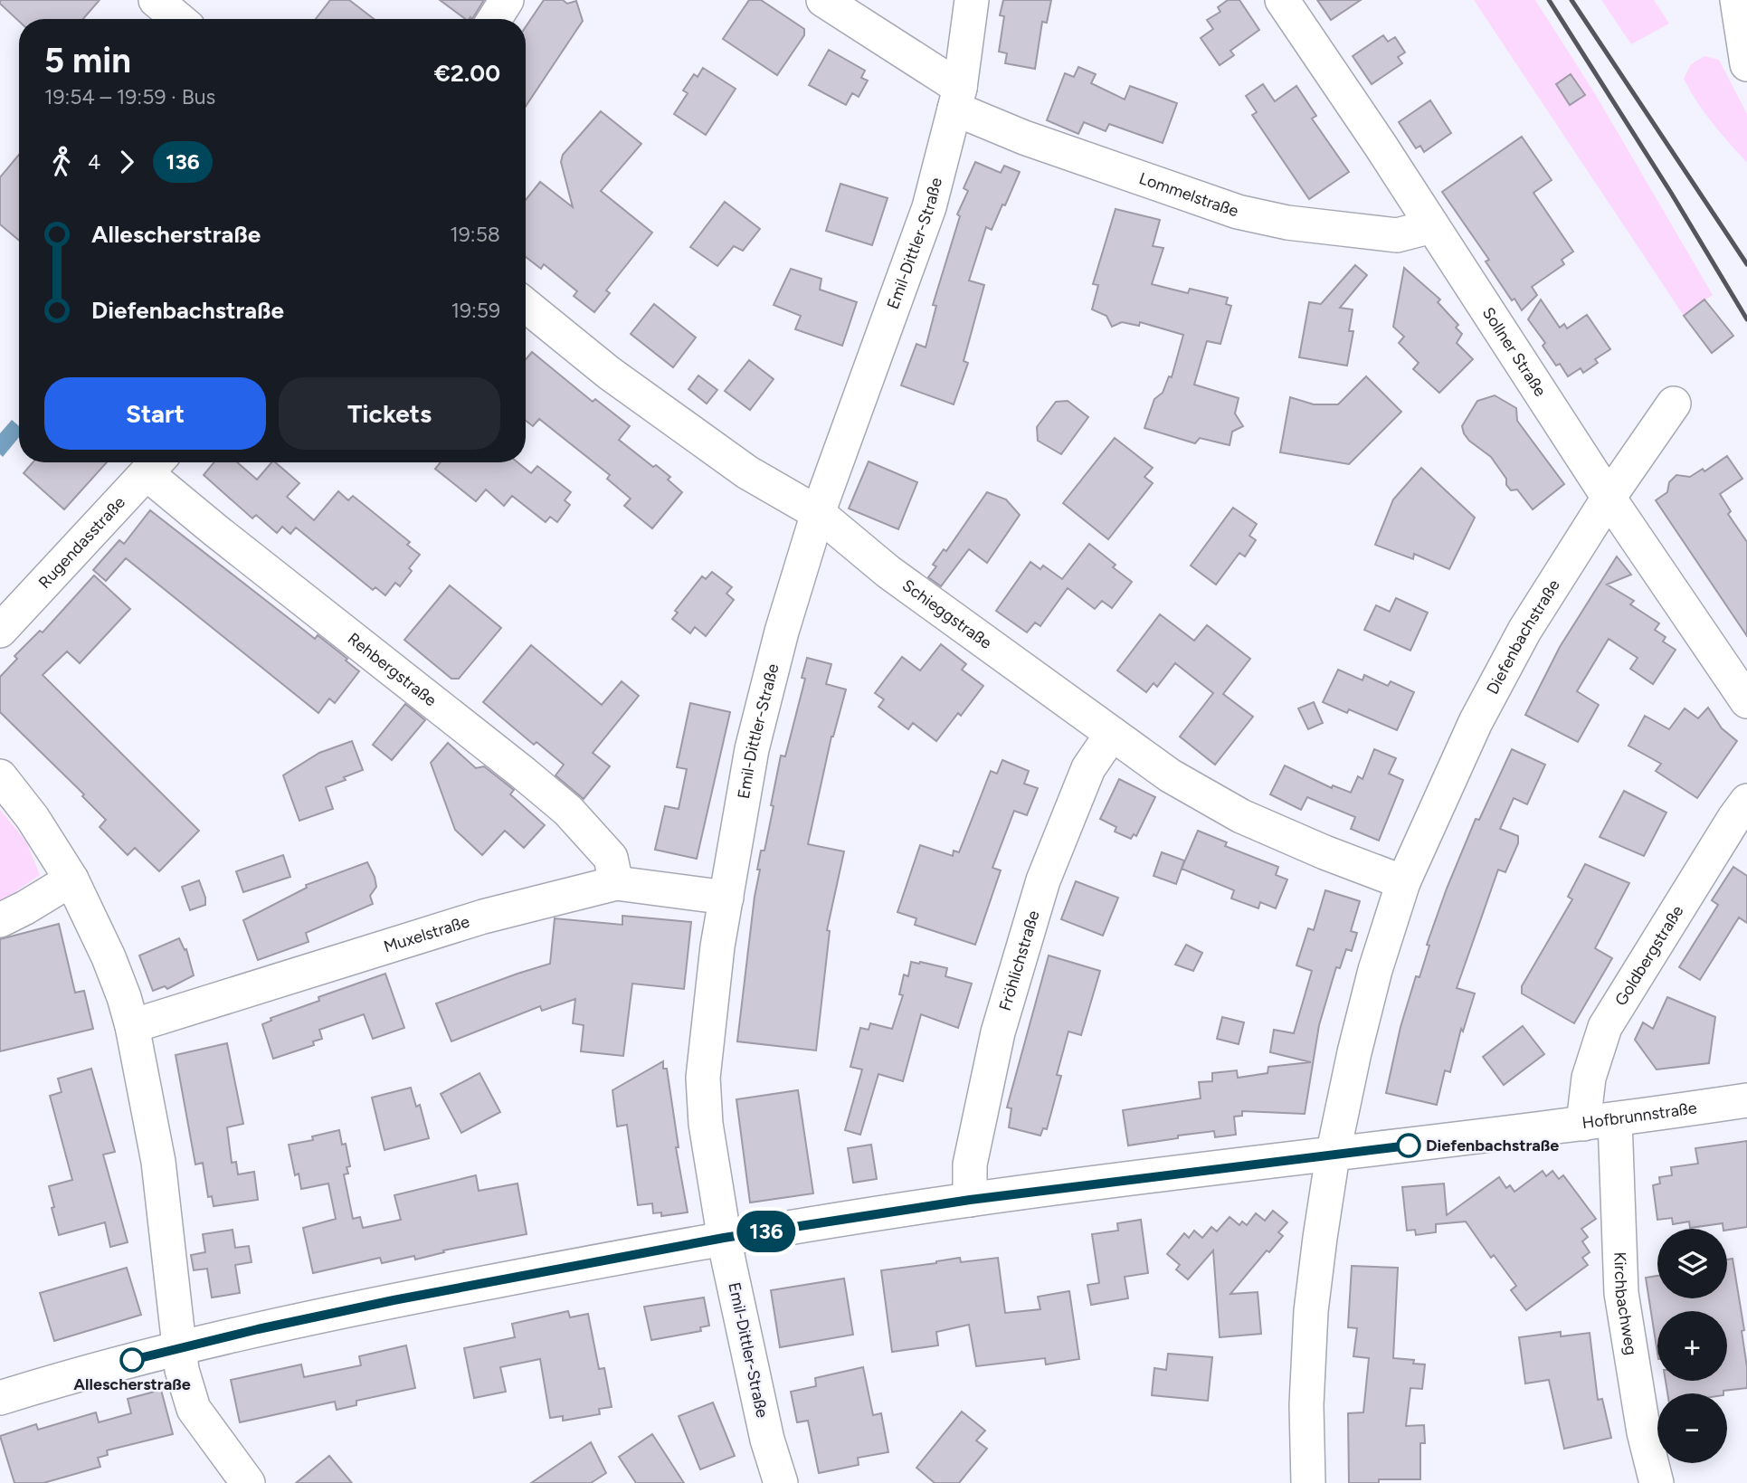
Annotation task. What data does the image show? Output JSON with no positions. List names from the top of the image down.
{
  "streets": {
    "street": [
      "Lommelstraße",
      "Emil-Dittler-Straße",
      "Sollner Straße",
      "Rugendasstraße",
      "Schieggstraße",
      "Diefenbachstraße",
      "Rehbergstraße",
      "Muxelstraße",
      "Goldbergstraße",
      "Fröhlichstraße",
      "Hofbrunnstraße",
      "Kirchbachweg"
    ]
  },
  "crossings": [
    ["Lommelstraße", "Emil-Dittler-Straße"],
    ["Lommelstraße", "Sollner Straße"],
    ["Emil-Dittler-Straße", "Schieggstraße"],
    ["Emil-Dittler-Straße", "Muxelstraße"],
    ["Emil-Dittler-Straße", "Hofbrunnstraße"],
    ["Sollner Straße", "Diefenbachstraße"],
    ["Rugendasstraße", "Rehbergstraße"],
    ["Schieggstraße", "Diefenbachstraße"],
    ["Schieggstraße", "Fröhlichstraße"],
    ["Diefenbachstraße", "Hofbrunnstraße"],
    ["Rehbergstraße", "Muxelstraße"],
    ["Goldbergstraße", "Hofbrunnstraße"],
    ["Fröhlichstraße", "Hofbrunnstraße"],
    ["Hofbrunnstraße", "Kirchbachweg"]
  ],
  "places": ["Diefenbachstraße", "Allescherstraße"],
  "lines": ["bus line 136"],
  "page": {
    "on_map": "136",
    "heading": ["5 min", "19:54 – 19:59 · Bus", "€2.00"],
    "legs": ["4", "136"],
    "list": [
      {
        "name": "Allescherstraße",
        "value": "19:58"
      },
      {
        "name": "Diefenbachstraße",
        "value": "19:59"
      }
    ],
    "buttons": ["Start", "Tickets"],
    "map_buttons": ["+", "−"]
  }
}
